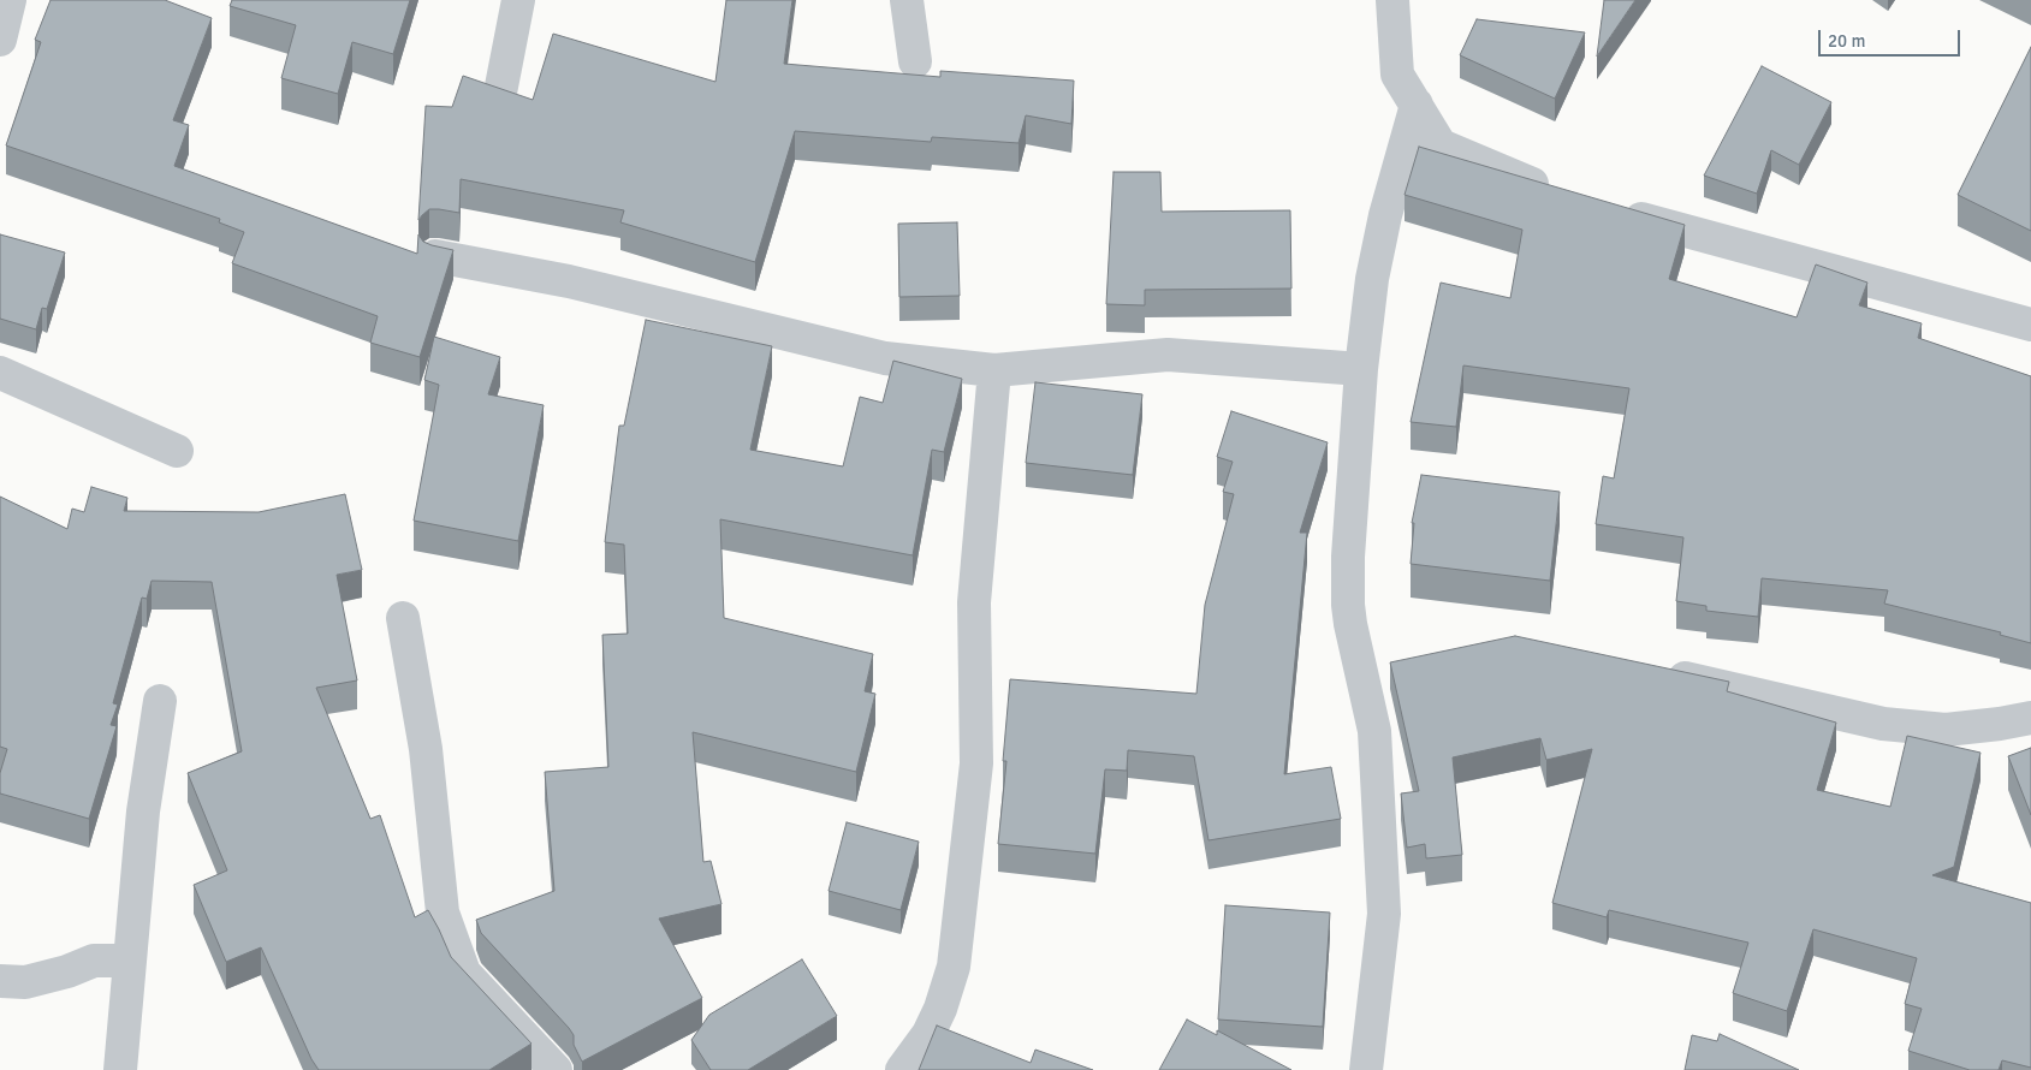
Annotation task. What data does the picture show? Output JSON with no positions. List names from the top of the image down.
{
  "scale_bar": "20 m"
}
